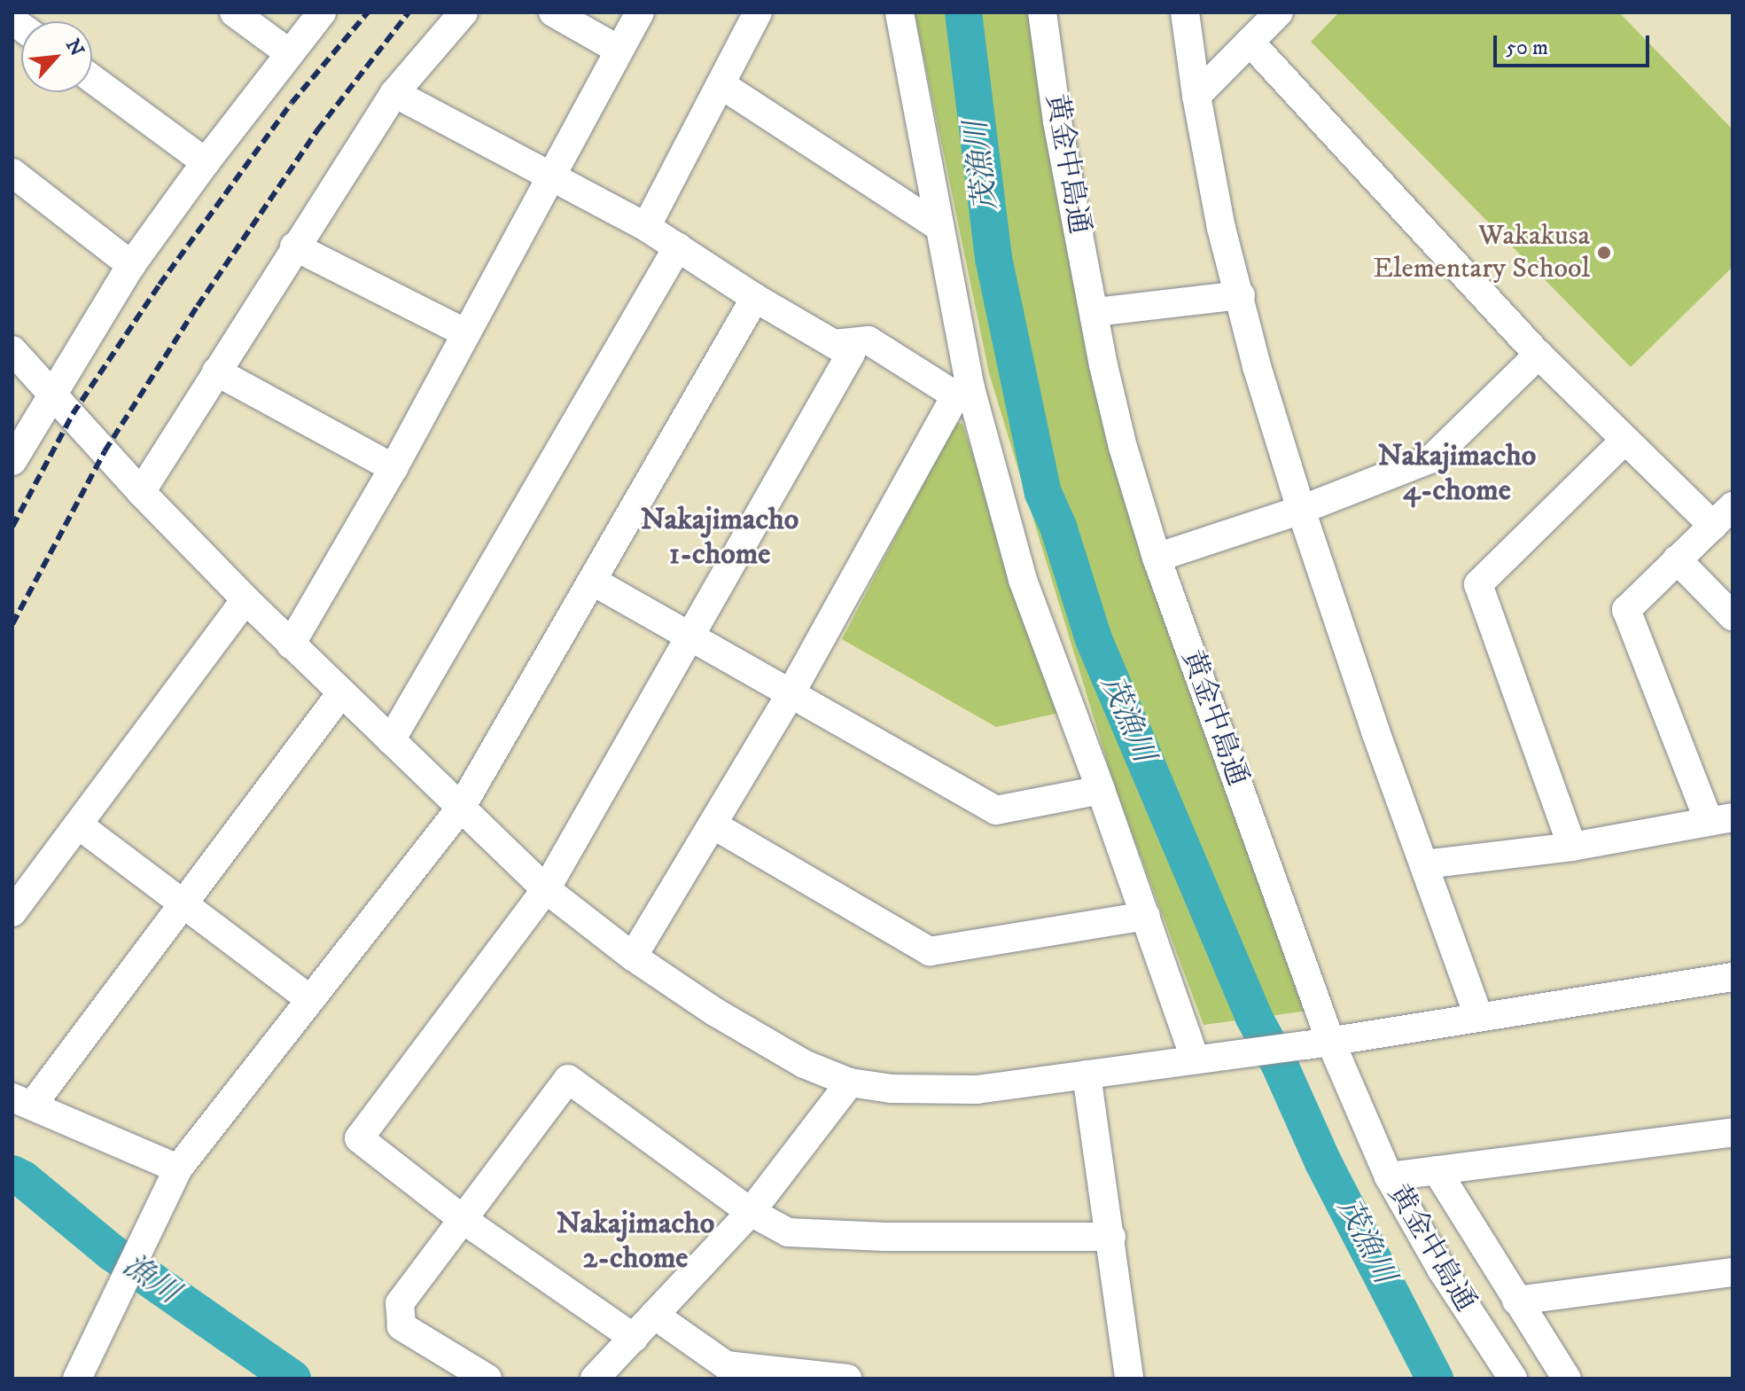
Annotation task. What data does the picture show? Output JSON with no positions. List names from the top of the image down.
{
  "streets": {
    "street": ["黄金中島通"]
  },
  "districts": ["Nakajimacho 4-chome", "Nakajimacho 1-chome", "Nakajimacho 2-chome"],
  "water": ["茂漁川", "漁川"],
  "places": ["Wakakusa Elementary School"],
  "scale_bar": "50 m",
  "north": "top right"
}
